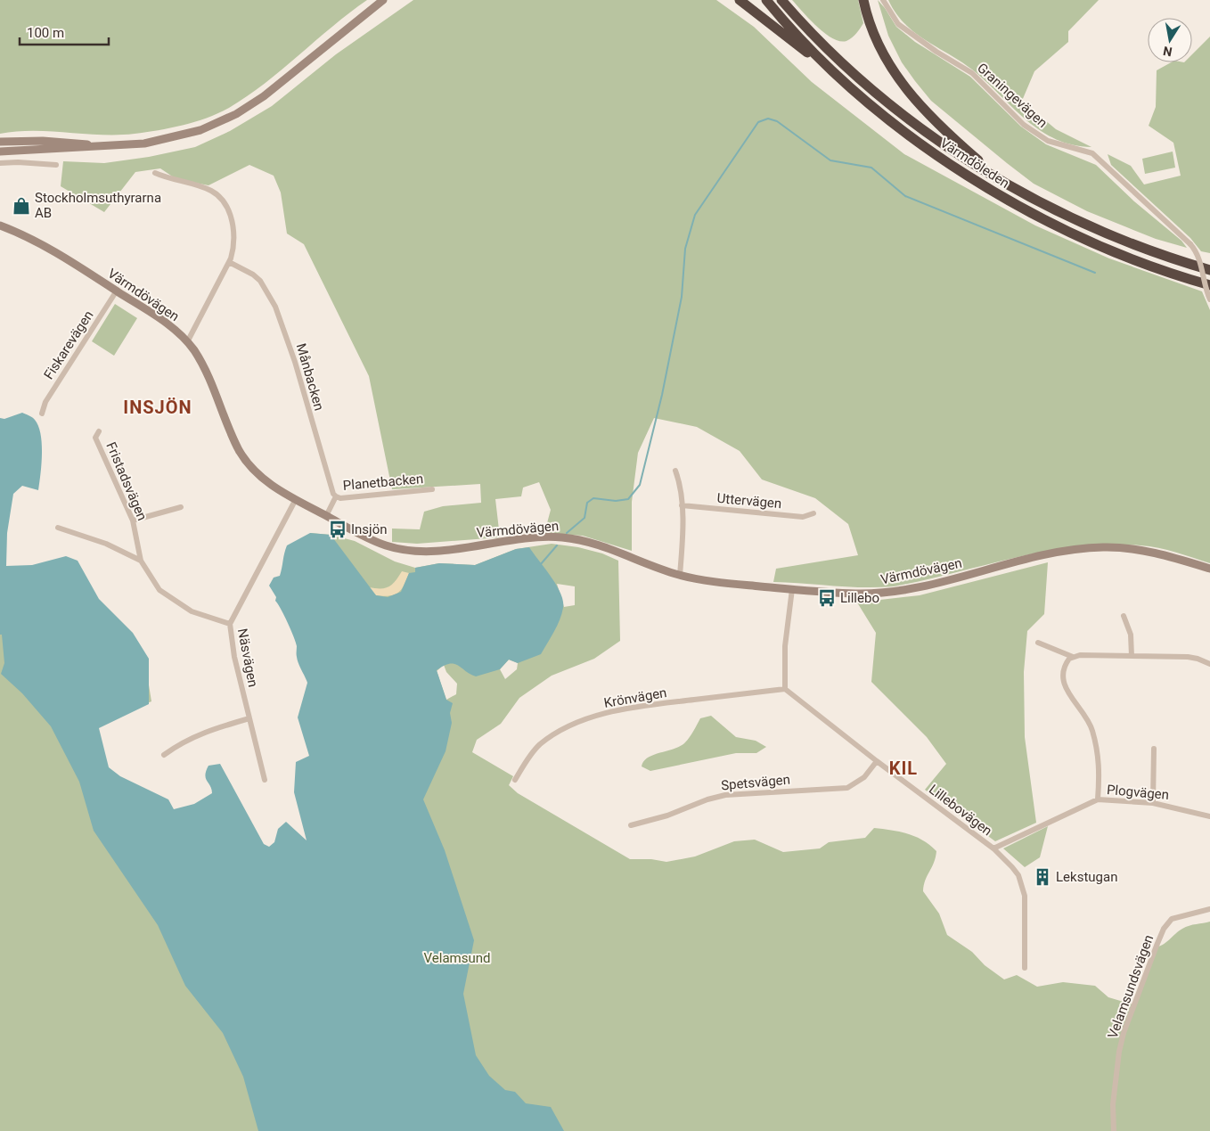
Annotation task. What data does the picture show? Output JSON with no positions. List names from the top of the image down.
{
  "streets": {
    "highway": ["Värmdöleden"],
    "main road": ["Värmdövägen"],
    "street": [
      "Graningevägen",
      "Fiskarevägen",
      "Månbacken",
      "Fristadsvägen",
      "Planetbacken",
      "Uttervägen",
      "Näsvägen",
      "Krönvägen",
      "Spetsvägen",
      "Plogvägen",
      "Lillebovägen",
      "Velamsundsvägen"
    ]
  },
  "crossings": [
    ["Värmdövägen", "Fiskarevägen"],
    ["Värmdövägen", "Näsvägen"],
    ["Månbacken", "Planetbacken"],
    ["Fristadsvägen", "Näsvägen"],
    ["Krönvägen", "Lillebovägen"],
    ["Spetsvägen", "Lillebovägen"],
    ["Plogvägen", "Lillebovägen"]
  ],
  "districts": ["INSJÖN", "KIL"],
  "parks": ["Velamsund"],
  "places": {
    "shop": ["Stockholmsuthyrarna AB"],
    "bus stop": ["Insjön", "Lillebo"],
    "building": ["Lekstugan"]
  },
  "scale_bar": "100 m",
  "north": "bottom"
}
